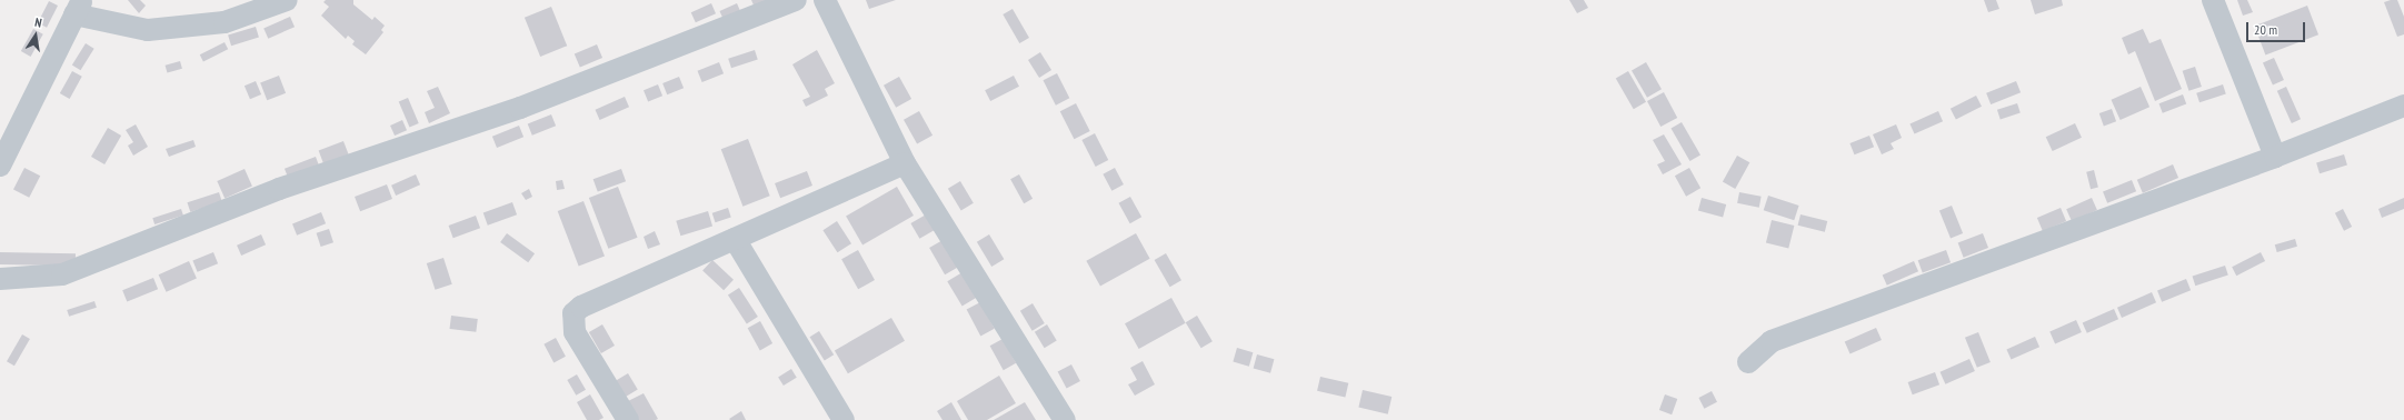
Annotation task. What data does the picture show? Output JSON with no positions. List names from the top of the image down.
{
  "scale_bar": "20 m",
  "north": "top"
}
